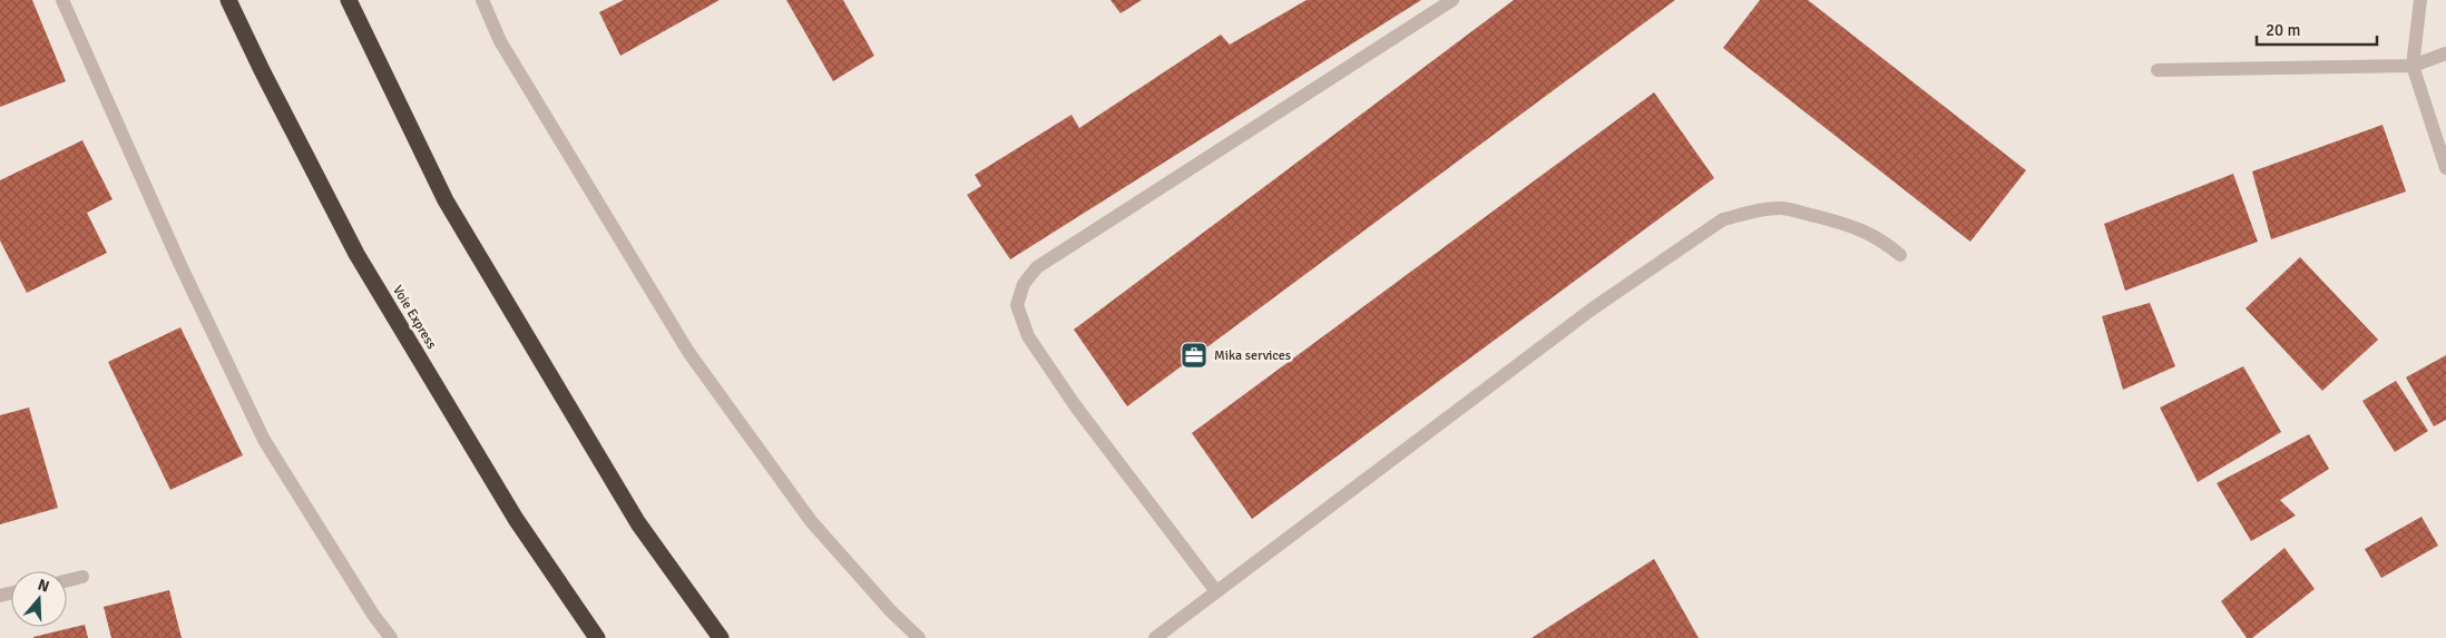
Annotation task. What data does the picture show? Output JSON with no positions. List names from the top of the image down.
{
  "streets": {
    "highway": ["Voie Express"]
  },
  "places": {
    "office": ["Mika services"]
  },
  "scale_bar": "20 m",
  "north": "top"
}
